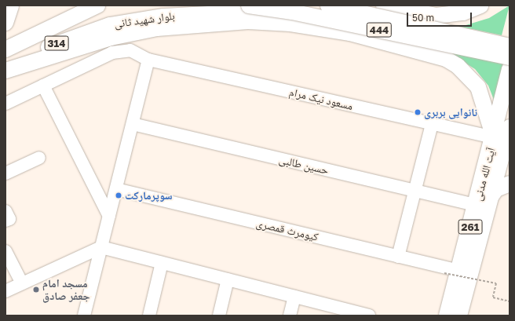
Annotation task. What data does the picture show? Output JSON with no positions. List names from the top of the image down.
{
  "streets": {
    "main road": [
      "بلوار شهید ثانی",
      "444",
      "314",
      "آیت الله مدنی",
      "261"
    ],
    "street": ["مسعود نیک مرام", "حسین طالبی", "کیومرث قمصری"]
  },
  "crossings": [
    ["بلوار شهید ثانی", "444"],
    ["مسعود نیک مرام", "آیت الله مدنی"],
    ["حسین طالبی", "آیت الله مدنی"],
    ["آیت الله مدنی", "کیومرث قمصری"]
  ],
  "places": ["نانوایی بربری", "سوپرمارکت", "مسجد امام جعفر صادق"],
  "scale_bar": "50 m"
}
